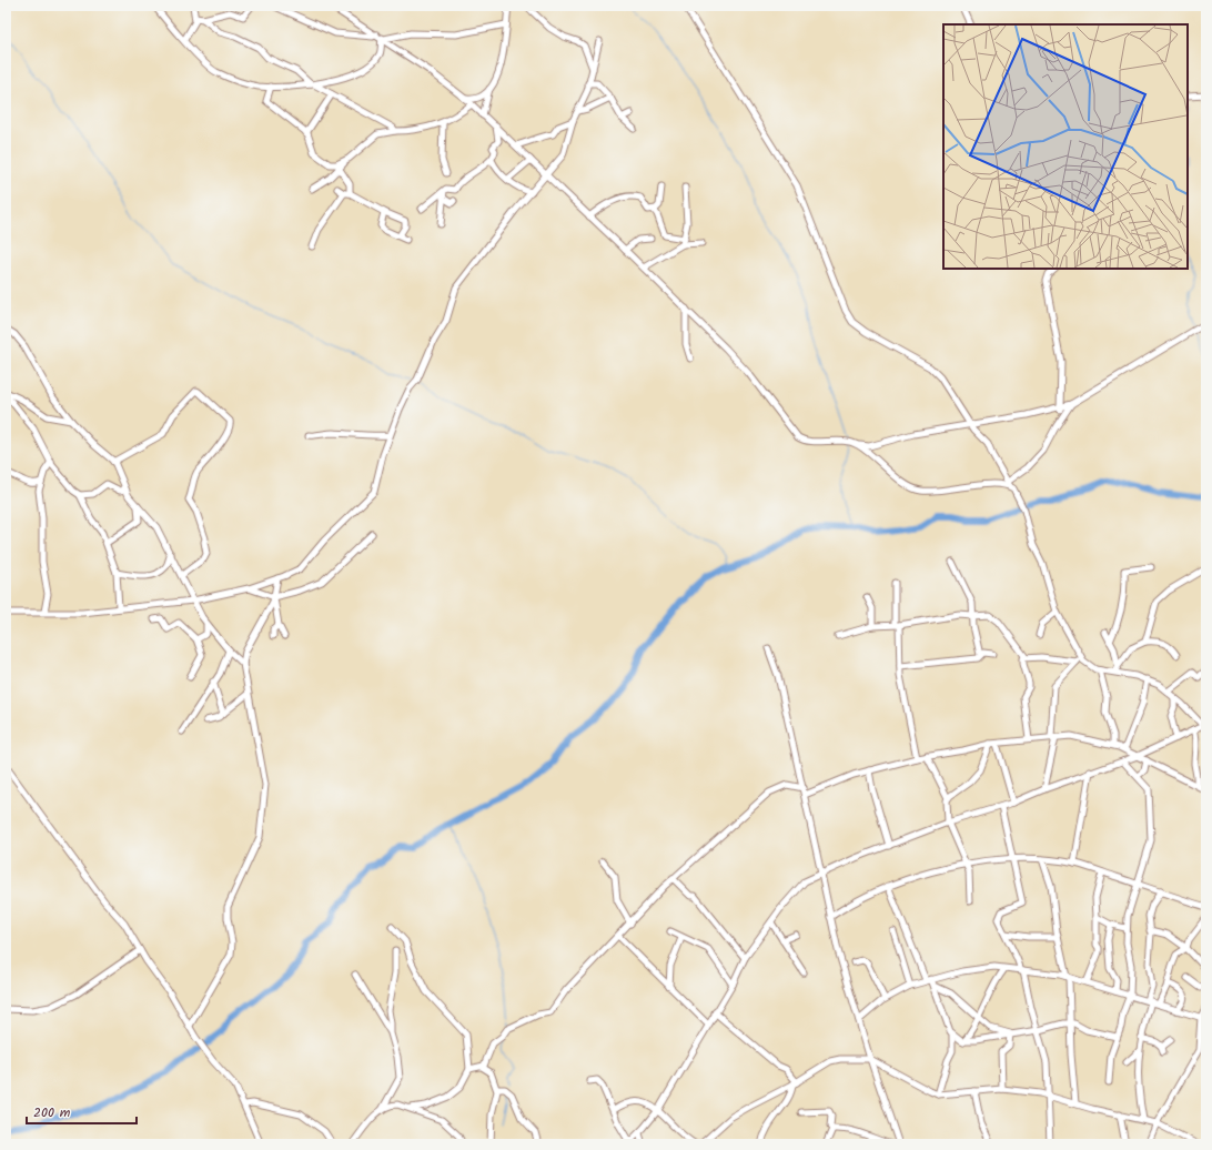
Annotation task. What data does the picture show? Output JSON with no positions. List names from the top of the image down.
{
  "scale_bar": "200 m"
}
